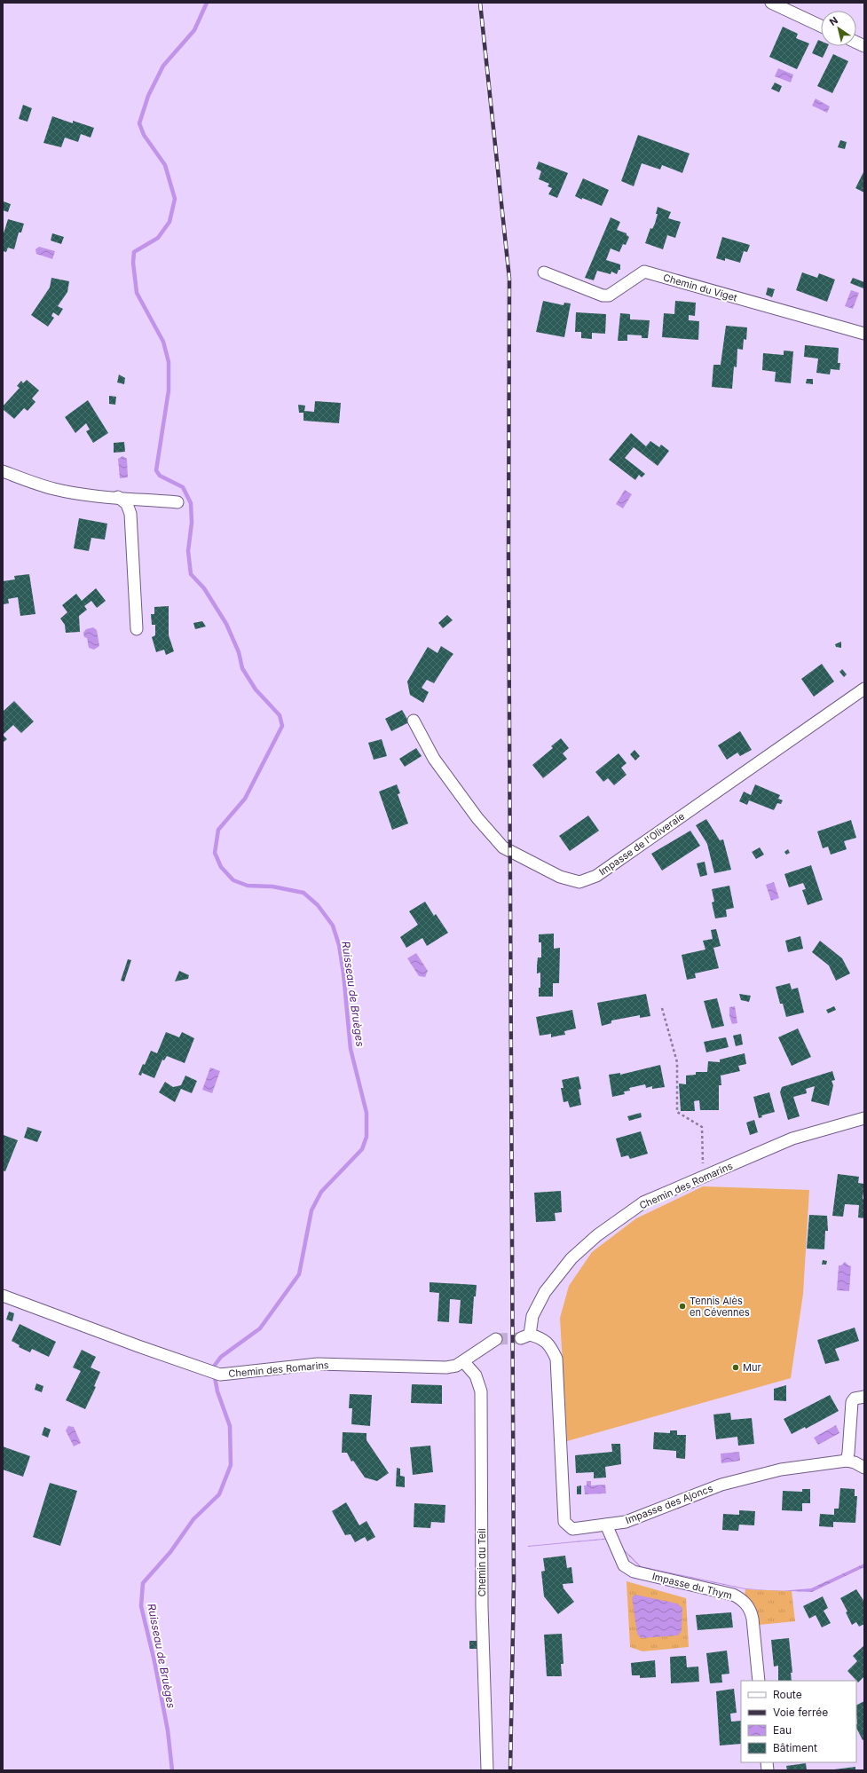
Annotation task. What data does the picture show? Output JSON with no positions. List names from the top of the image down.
{
  "streets": {
    "street": [
      "Chemin du Viget",
      "Impasse de l'Oliveraie",
      "Chemin des Romarins",
      "Impasse des Ajoncs",
      "Chemin du Teil",
      "Impasse du Thym"
    ]
  },
  "crossings": [
    ["Chemin des Romarins", "Impasse des Ajoncs"],
    ["Chemin des Romarins", "Chemin du Teil"],
    ["Impasse des Ajoncs", "Impasse du Thym"]
  ],
  "water": ["Ruisseau de Bruèges"],
  "places": ["Tennis Alès en Cévennes", "Mur"],
  "legend": [
    "Route",
    "Voie ferrée",
    "Eau",
    "Bâtiment"
  ],
  "north": "top left"
}
